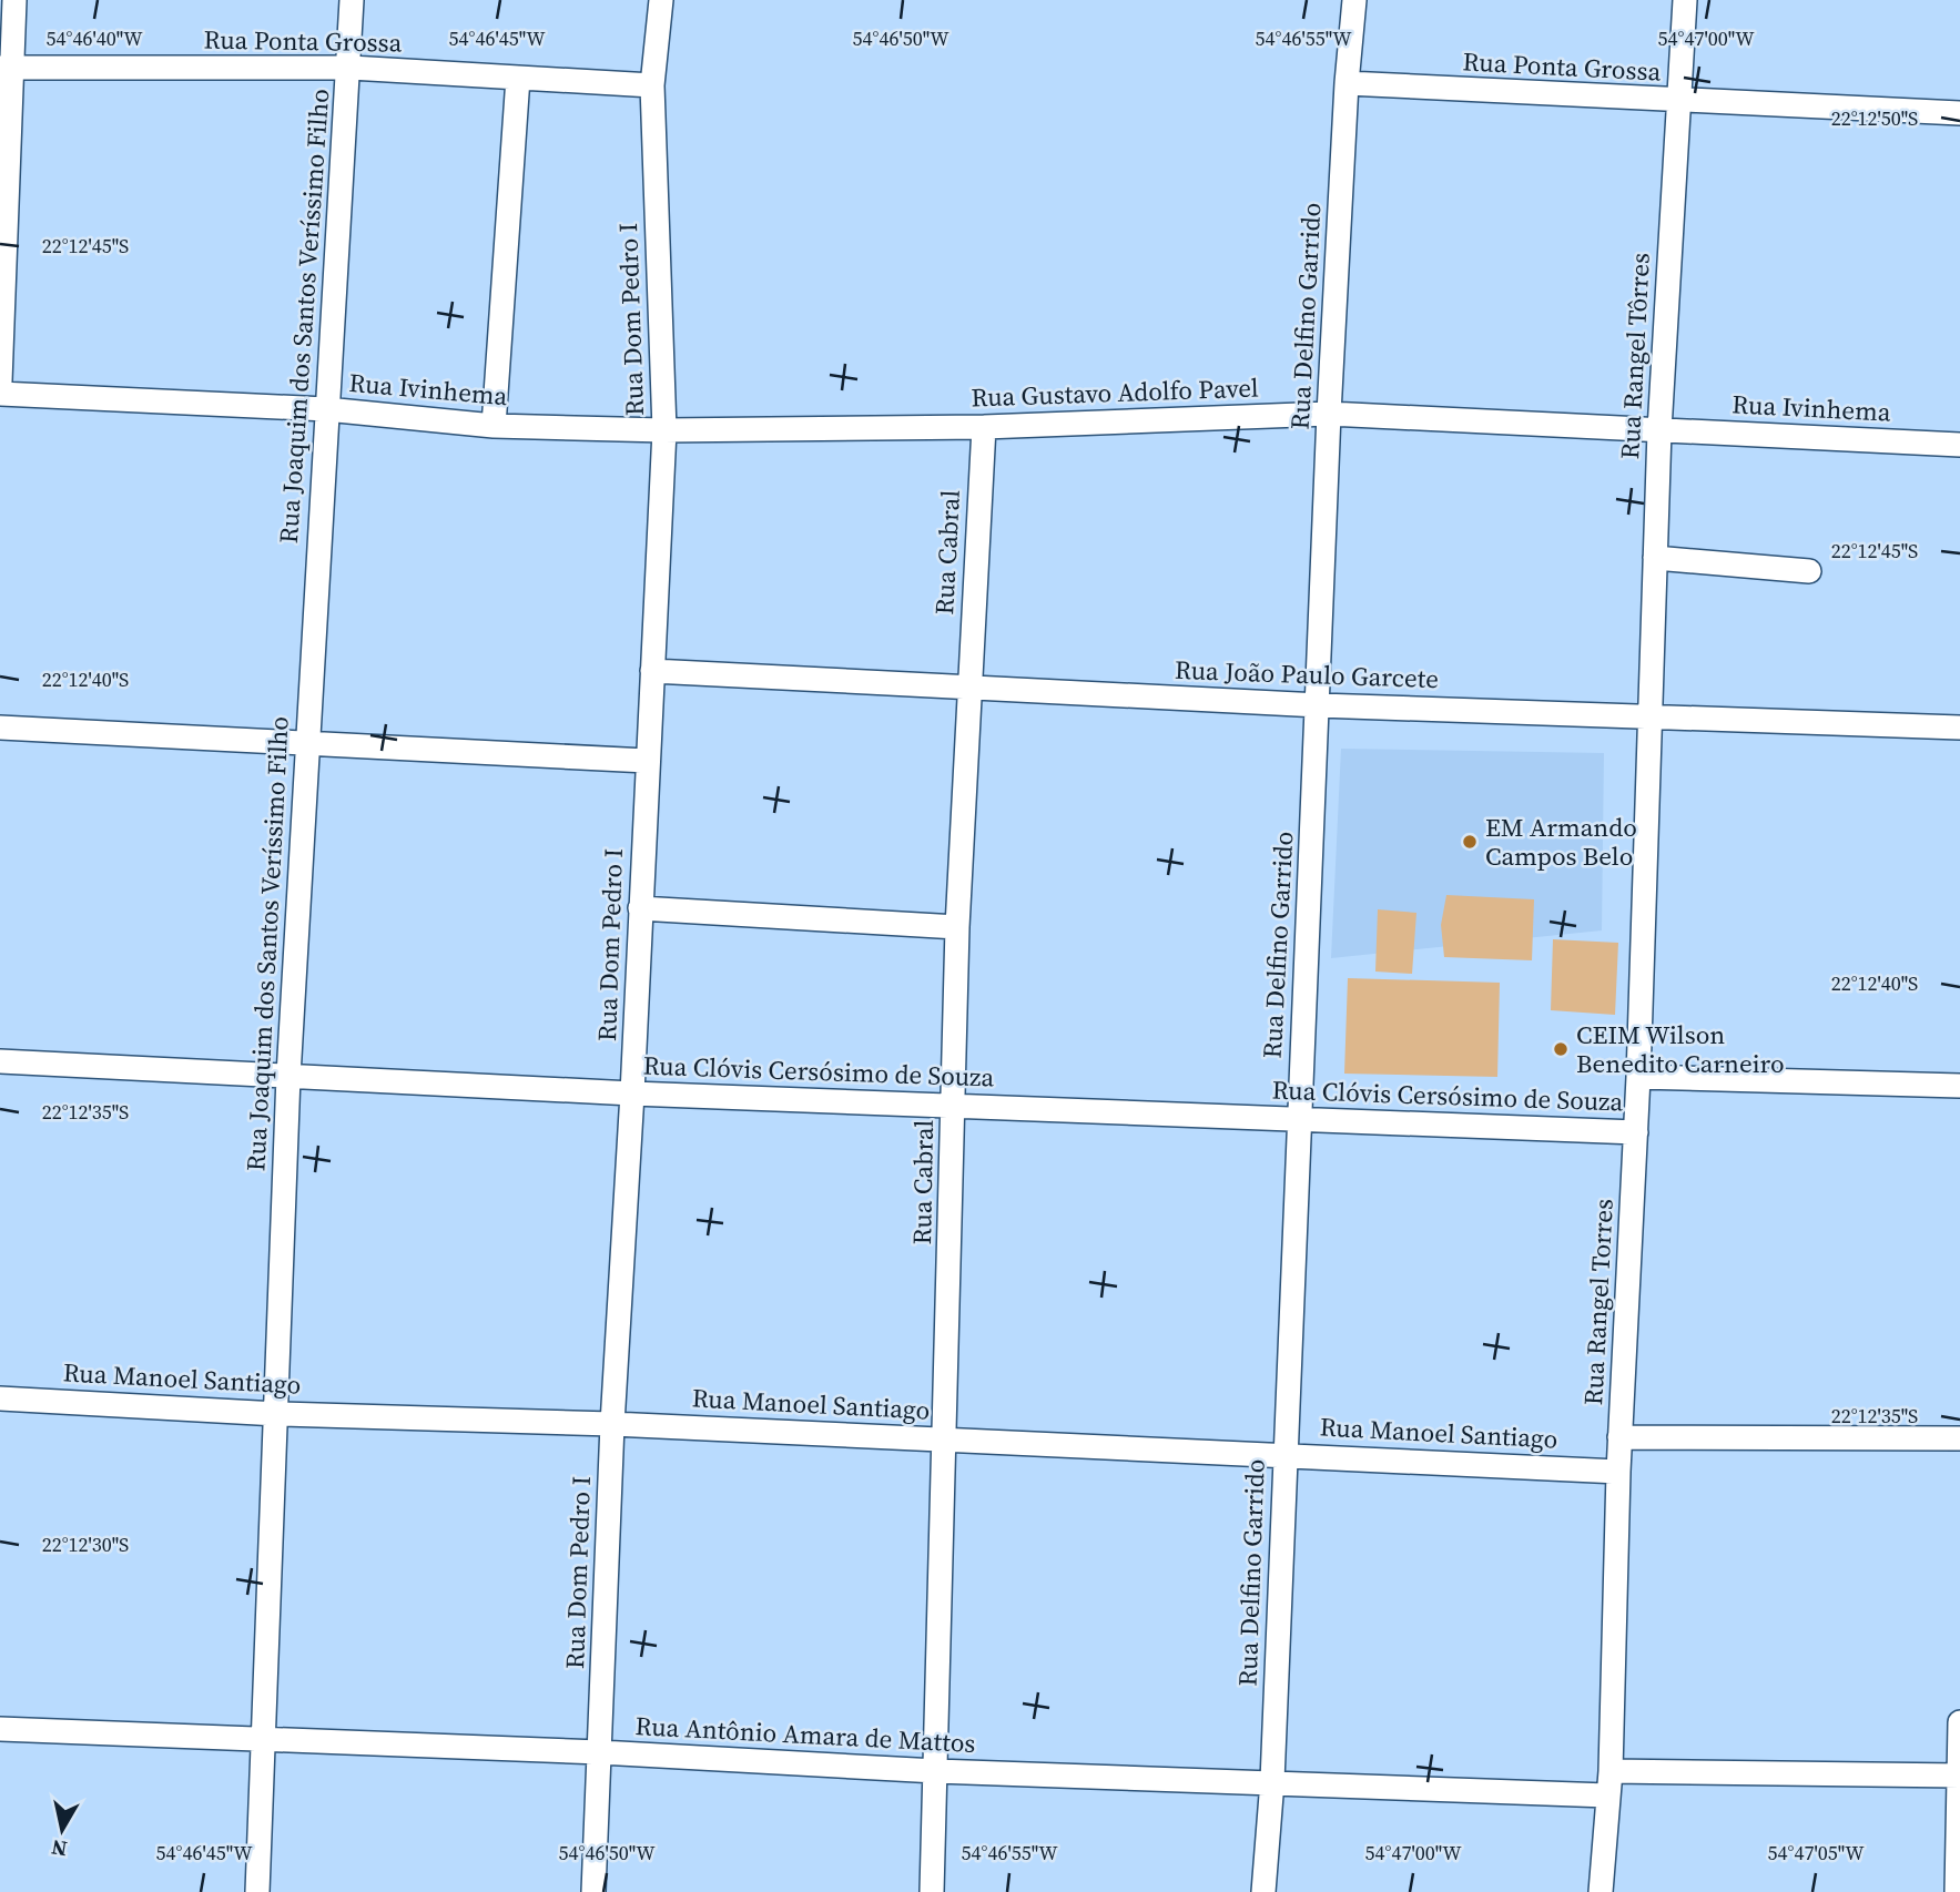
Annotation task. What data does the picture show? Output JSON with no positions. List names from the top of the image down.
{
  "streets": {
    "street": [
      "Rua Ponta Grossa",
      "Rua Joaquim dos Santos Veríssimo Filho",
      "Rua Delfino Garrido",
      "Rua Dom Pedro I",
      "Rua Rangel Tôrres",
      "Rua Ivinhema",
      "Rua Gustavo Adolfo Pavel",
      "Rua Cabral",
      "Rua João Paulo Garcete",
      "Rua Clóvis Cersósimo de Souza",
      "Rua Rangel Torres",
      "Rua Manoel Santiago",
      "Rua Antônio Amara de Mattos"
    ]
  },
  "crossings": [
    ["Rua Ponta Grossa", "Rua Joaquim dos Santos Veríssimo Filho"],
    ["Rua Ponta Grossa", "Rua Delfino Garrido"],
    ["Rua Ponta Grossa", "Rua Dom Pedro I"],
    ["Rua Ponta Grossa", "Rua Rangel Tôrres"],
    ["Rua Joaquim dos Santos Veríssimo Filho", "Rua Ivinhema"],
    ["Rua Joaquim dos Santos Veríssimo Filho", "Rua Clóvis Cersósimo de Souza"],
    ["Rua Joaquim dos Santos Veríssimo Filho", "Rua Manoel Santiago"],
    ["Rua Joaquim dos Santos Veríssimo Filho", "Rua Antônio Amara de Mattos"],
    ["Rua Delfino Garrido", "Rua Gustavo Adolfo Pavel"],
    ["Rua Delfino Garrido", "Rua João Paulo Garcete"],
    ["Rua Delfino Garrido", "Rua Clóvis Cersósimo de Souza"],
    ["Rua Delfino Garrido", "Rua Manoel Santiago"],
    ["Rua Delfino Garrido", "Rua Antônio Amara de Mattos"],
    ["Rua Dom Pedro I", "Rua Ivinhema"],
    ["Rua Dom Pedro I", "Rua Gustavo Adolfo Pavel"],
    ["Rua Dom Pedro I", "Rua João Paulo Garcete"],
    ["Rua Dom Pedro I", "Rua Clóvis Cersósimo de Souza"],
    ["Rua Dom Pedro I", "Rua Manoel Santiago"],
    ["Rua Dom Pedro I", "Rua Antônio Amara de Mattos"],
    ["Rua Rangel Tôrres", "Rua Ivinhema"],
    ["Rua Rangel Tôrres", "Rua Gustavo Adolfo Pavel"],
    ["Rua Rangel Tôrres", "Rua João Paulo Garcete"],
    ["Rua Rangel Tôrres", "Rua Rangel Torres"],
    ["Rua Ivinhema", "Rua Gustavo Adolfo Pavel"],
    ["Rua Gustavo Adolfo Pavel", "Rua Cabral"],
    ["Rua Cabral", "Rua João Paulo Garcete"],
    ["Rua Cabral", "Rua Clóvis Cersósimo de Souza"],
    ["Rua Cabral", "Rua Manoel Santiago"],
    ["Rua Cabral", "Rua Antônio Amara de Mattos"],
    ["Rua João Paulo Garcete", "Rua Rangel Torres"],
    ["Rua Clóvis Cersósimo de Souza", "Rua Rangel Torres"],
    ["Rua Rangel Torres", "Rua Manoel Santiago"],
    ["Rua Rangel Torres", "Rua Antônio Amara de Mattos"]
  ],
  "places": ["EM Armando Campos Belo", "CEIM Wilson Benedito Carneiro"],
  "north": "bottom",
  "coordinates": [
    "54°46'40\"W",
    "54°46'45\"W",
    "54°46'50\"W",
    "54°46'55\"W",
    "54°47'00\"W",
    "22°12'50\"S",
    "22°12'45\"S",
    "22°12'40\"S",
    "22°12'35\"S",
    "22°12'30\"S",
    "54°47'05\"W"
  ]
}
